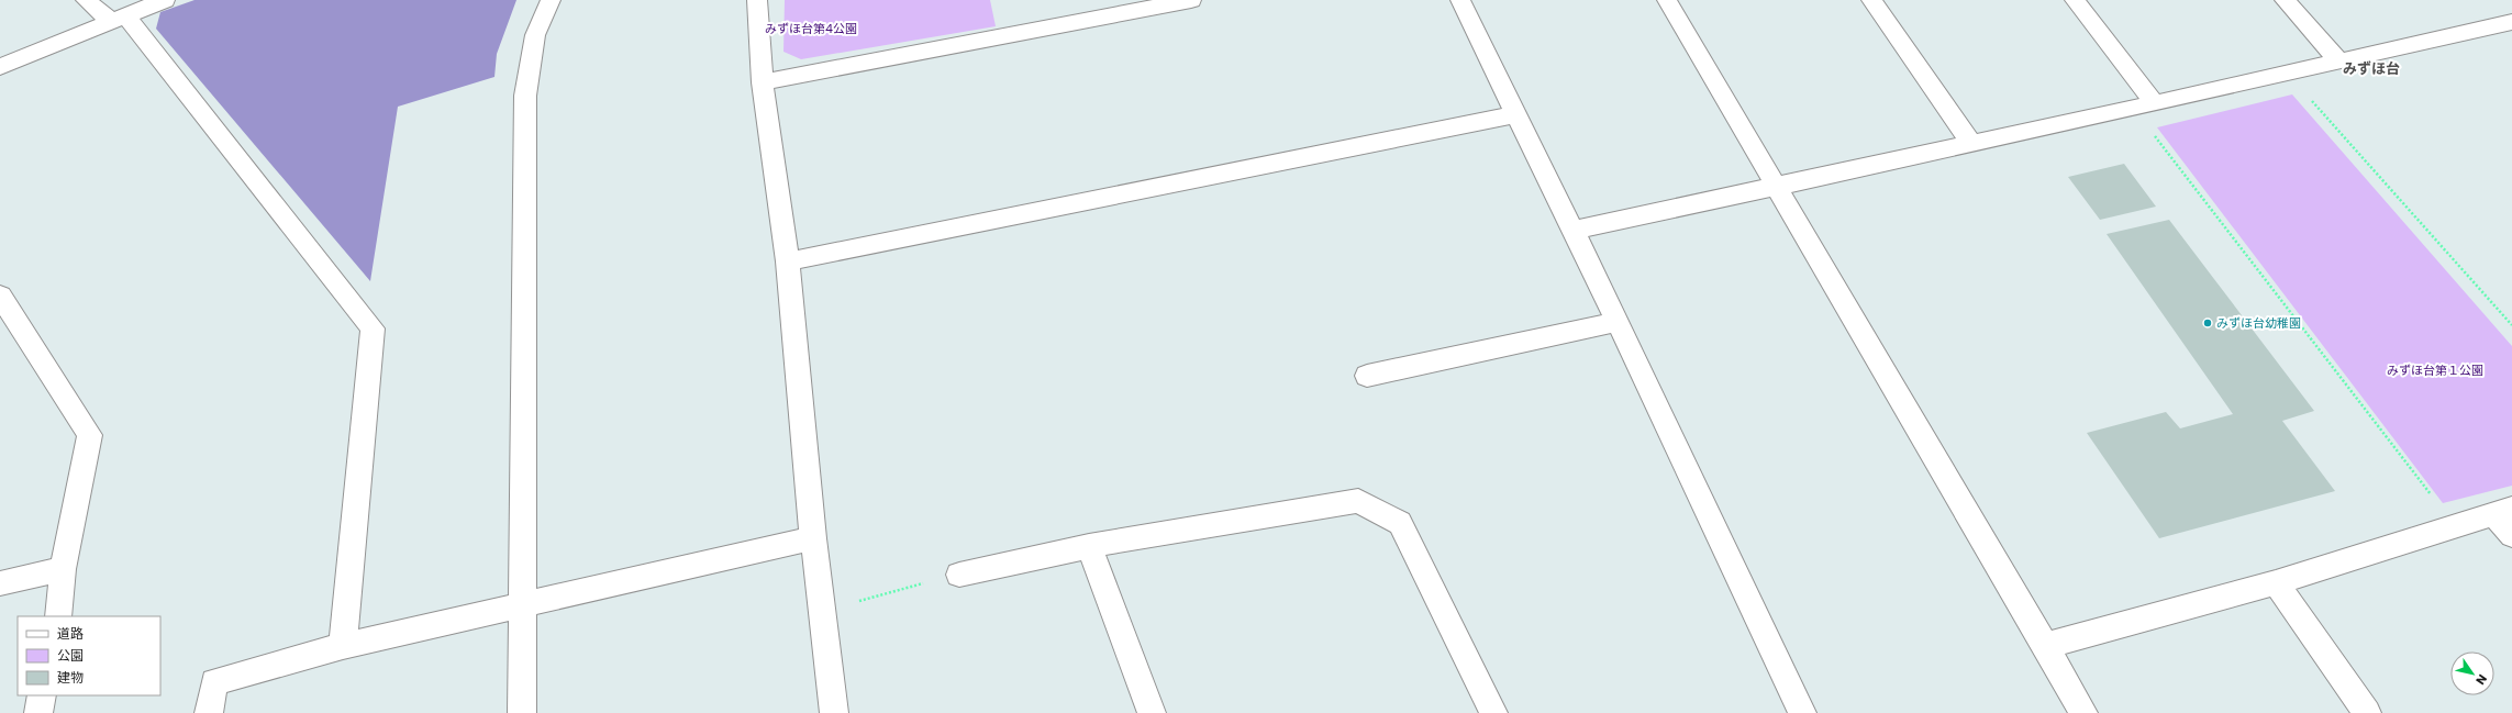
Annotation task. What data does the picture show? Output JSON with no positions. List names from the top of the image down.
{
  "districts": ["みずほ台"],
  "parks": ["みずほ台第4公園", "みずほ台第１公園"],
  "places": ["みずほ台幼稚園"],
  "legend": ["道路", "公園", "建物"],
  "north": "bottom right"
}
